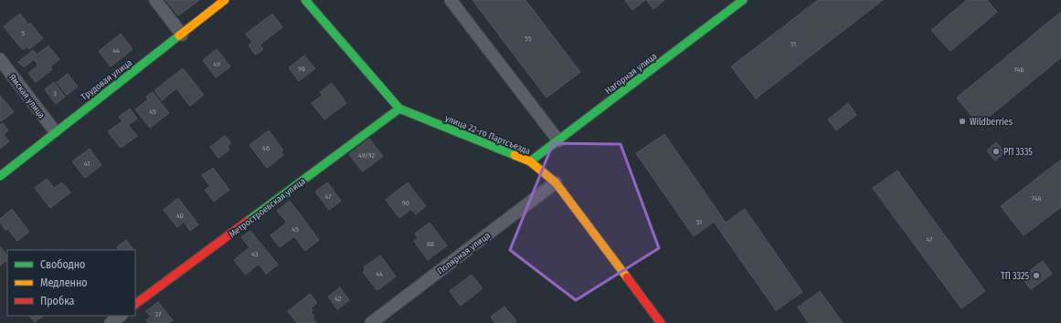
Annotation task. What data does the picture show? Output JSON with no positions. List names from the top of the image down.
{
  "streets": {
    "street": [
      "Нагорная улица",
      "Трудовая улица",
      "Ямская улица",
      "улица 22-го Партсъезда",
      "Метростроевская улица",
      "Полярная улица"
    ]
  },
  "crossings": [
    ["Нагорная улица", "улица 22-го Партсъезда"],
    ["Трудовая улица", "Ямская улица"],
    ["улица 22-го Партсъезда", "Метростроевская улица"],
    ["улица 22-го Партсъезда", "Полярная улица"]
  ],
  "places": ["Wildberries", "РП 3335", "ТП 3325"],
  "house_numbers": [
    "5",
    "55",
    "11",
    "44",
    "49",
    "96",
    "74Б",
    "3",
    "45",
    "46",
    "49/92",
    "41",
    "47",
    "74А",
    "90",
    "40",
    "51",
    "45",
    "47",
    "88",
    "43",
    "44",
    "42",
    "37"
  ],
  "legend": ["Свободно", "Медленно", "Пробка"]
}
